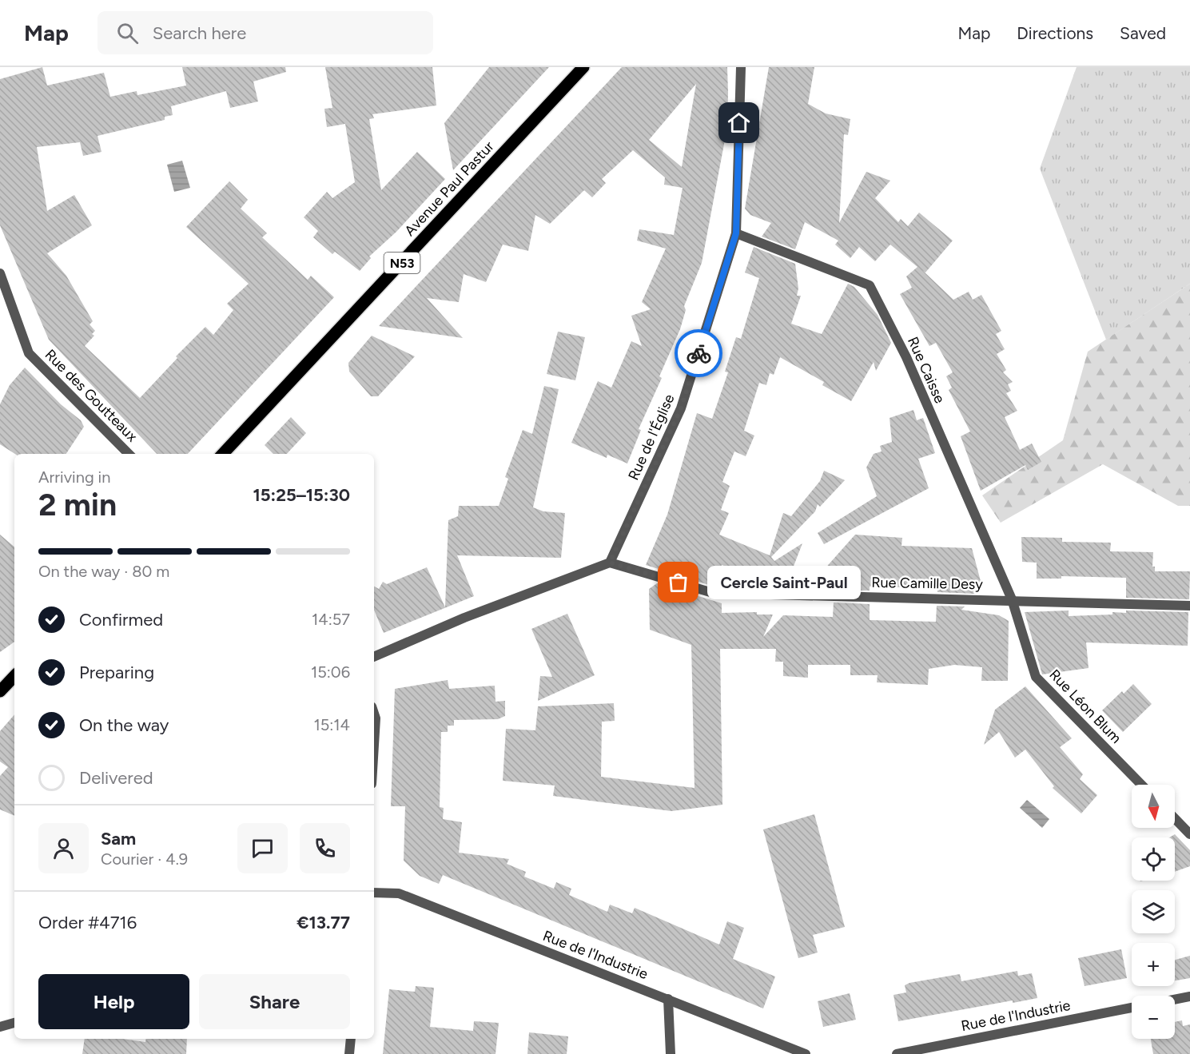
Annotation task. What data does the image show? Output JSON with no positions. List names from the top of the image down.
{
  "streets": {
    "main road": ["Avenue Paul Pastur", "N53"],
    "street": [
      "Rue Caisse",
      "Rue des Goutteaux",
      "Rue de l'Église",
      "Rue Camille Desy",
      "Rue Léon Blum",
      "Rue de l'Industrie"
    ]
  },
  "crossings": [
    ["Rue Caisse", "Rue de l'Église"],
    ["Rue Caisse", "Rue Camille Desy"],
    ["Rue Caisse", "Rue Léon Blum"],
    ["Rue de l'Église", "Rue Camille Desy"],
    ["Rue Camille Desy", "Rue Léon Blum"]
  ],
  "places": ["Cercle Saint-Paul"],
  "north": "bottom",
  "page": {
    "header": "Map",
    "search": "Search here",
    "nav": ["Map", "Directions", "Saved"],
    "heading": ["2 min", "Arriving in", "15:25–15:30"],
    "panel": [
      "Sam",
      "Courier · 4.9",
      "Order #4716",
      "€13.77"
    ],
    "bar": "On the way · 80 m",
    "bubble": "Cercle Saint-Paul",
    "list": [
      ["Confirmed", "14:57"],
      ["Preparing", "15:06"],
      ["On the way", "15:14"],
      "Delivered"
    ],
    "map_buttons": ["+", "−"],
    "buttons": ["Help", "Share"]
  }
}
